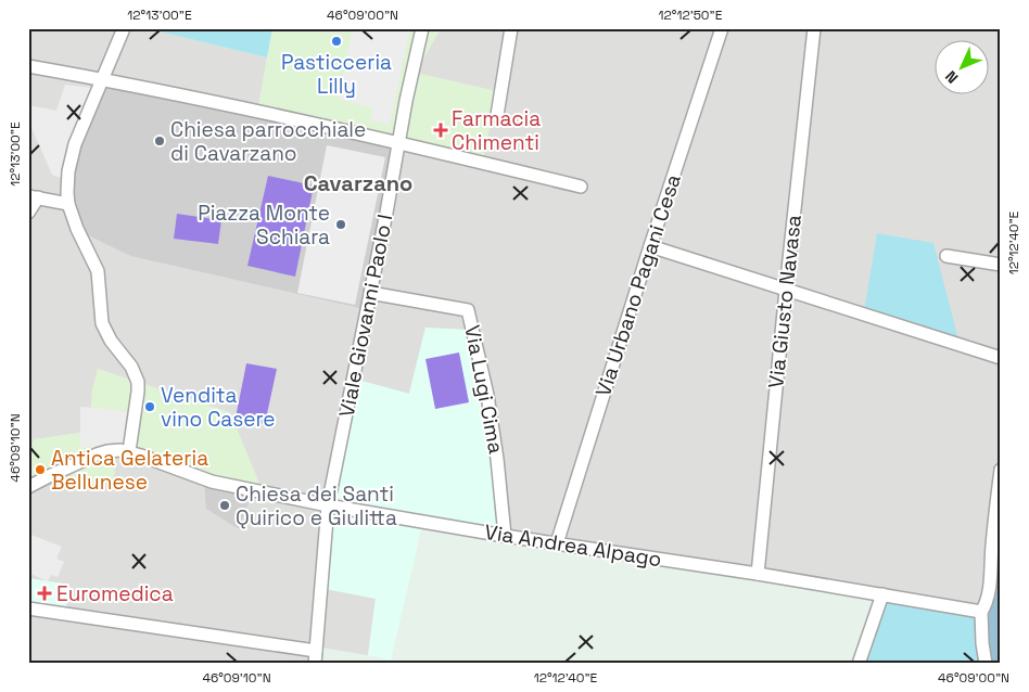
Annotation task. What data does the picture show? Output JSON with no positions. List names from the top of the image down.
{
  "streets": {
    "street": [
      "Via Urbano Pagani Cesa",
      "Via Giusto Navasa",
      "Viale Giovanni Paolo I",
      "Via Lugi Cima",
      "Via Andrea Alpago"
    ]
  },
  "crossings": [
    ["Via Urbano Pagani Cesa", "Via Andrea Alpago"],
    ["Via Giusto Navasa", "Via Andrea Alpago"],
    ["Viale Giovanni Paolo I", "Via Lugi Cima"],
    ["Viale Giovanni Paolo I", "Via Andrea Alpago"],
    ["Via Lugi Cima", "Via Andrea Alpago"]
  ],
  "districts": ["Cavarzano"],
  "places": {
    "other": [
      "Pasticceria Lilly",
      "Chiesa parrocchiale di Cavarzano",
      "Piazza Monte Schiara",
      "Vendita vino Casere",
      "Antica Gelateria Bellunese",
      "Chiesa dei Santi Quirico e Giulitta"
    ],
    "health": ["Farmacia Chimenti", "Euromedica"]
  },
  "north": "bottom left",
  "coordinates": [
    "12°13'00\"E",
    "46°09'00\"N",
    "12°12'50\"E",
    "12°12'40\"E",
    "46°09'10\"N"
  ]
}
